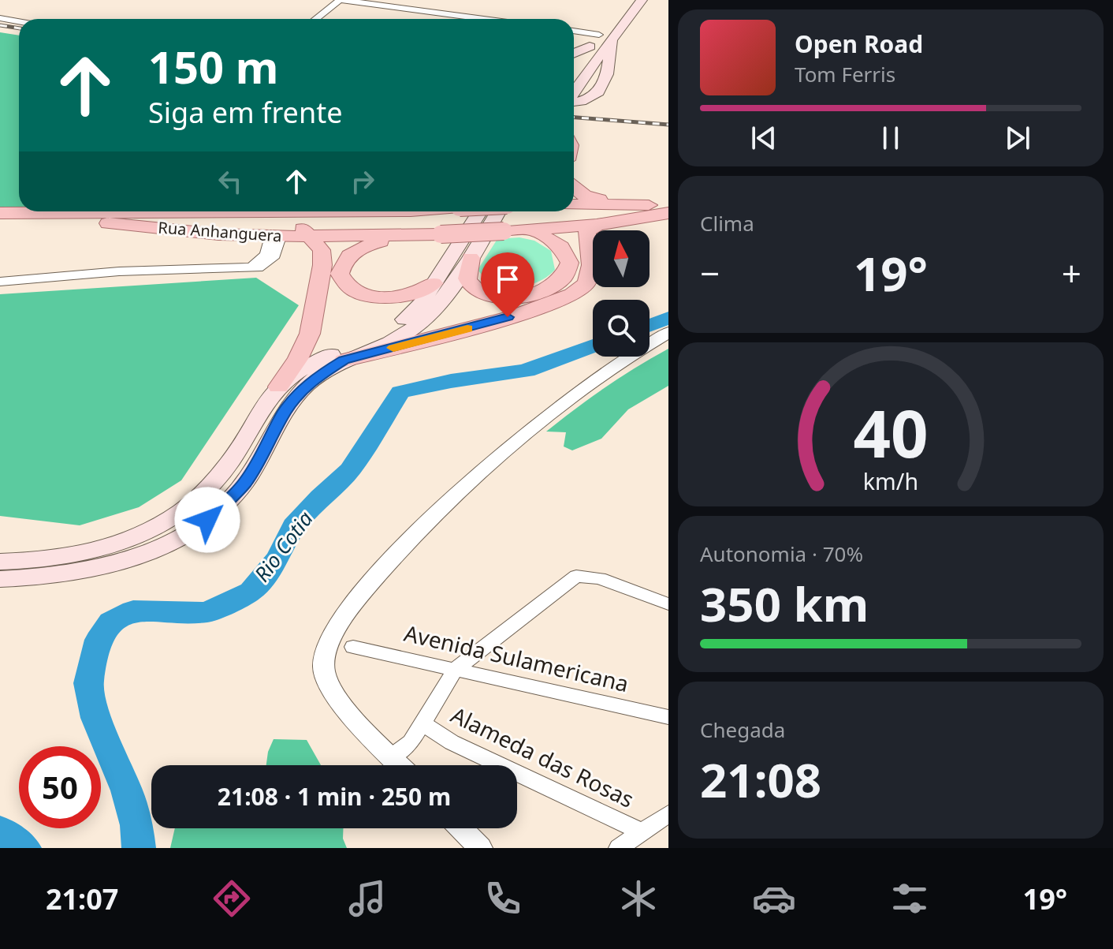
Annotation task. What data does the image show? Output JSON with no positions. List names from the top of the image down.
{
  "streets": {
    "main road": ["Rua Anhanguera"],
    "street": ["Avenida Sulamericana", "Alameda das Rosas"]
  },
  "water": ["Rio Cotia"],
  "north": "top",
  "page": {
    "turn": ["150 m", "Siga em frente"],
    "song": ["Open Road", "Tom Ferris"],
    "tile": [
      "Clima",
      ["Autonomia · 70%", "350 km"],
      ["Chegada", "21:08"]
    ],
    "heat": ["−", "19°", "+"],
    "limit": "50",
    "trip": "21:08 · 1 min · 250 m",
    "tabs": ["21:07", "19°"],
    "gauge": ["40", "km/h"]
  }
}
